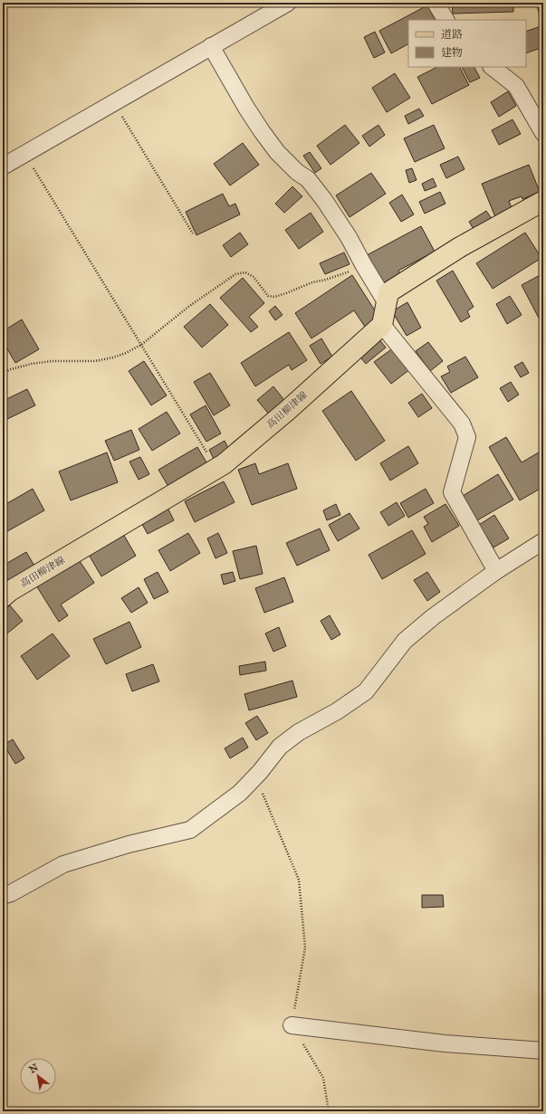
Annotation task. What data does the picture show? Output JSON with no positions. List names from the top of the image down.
{
  "streets": {
    "main road": ["高田柳津線"]
  },
  "legend": ["道路", "建物"],
  "north": "top left"
}
